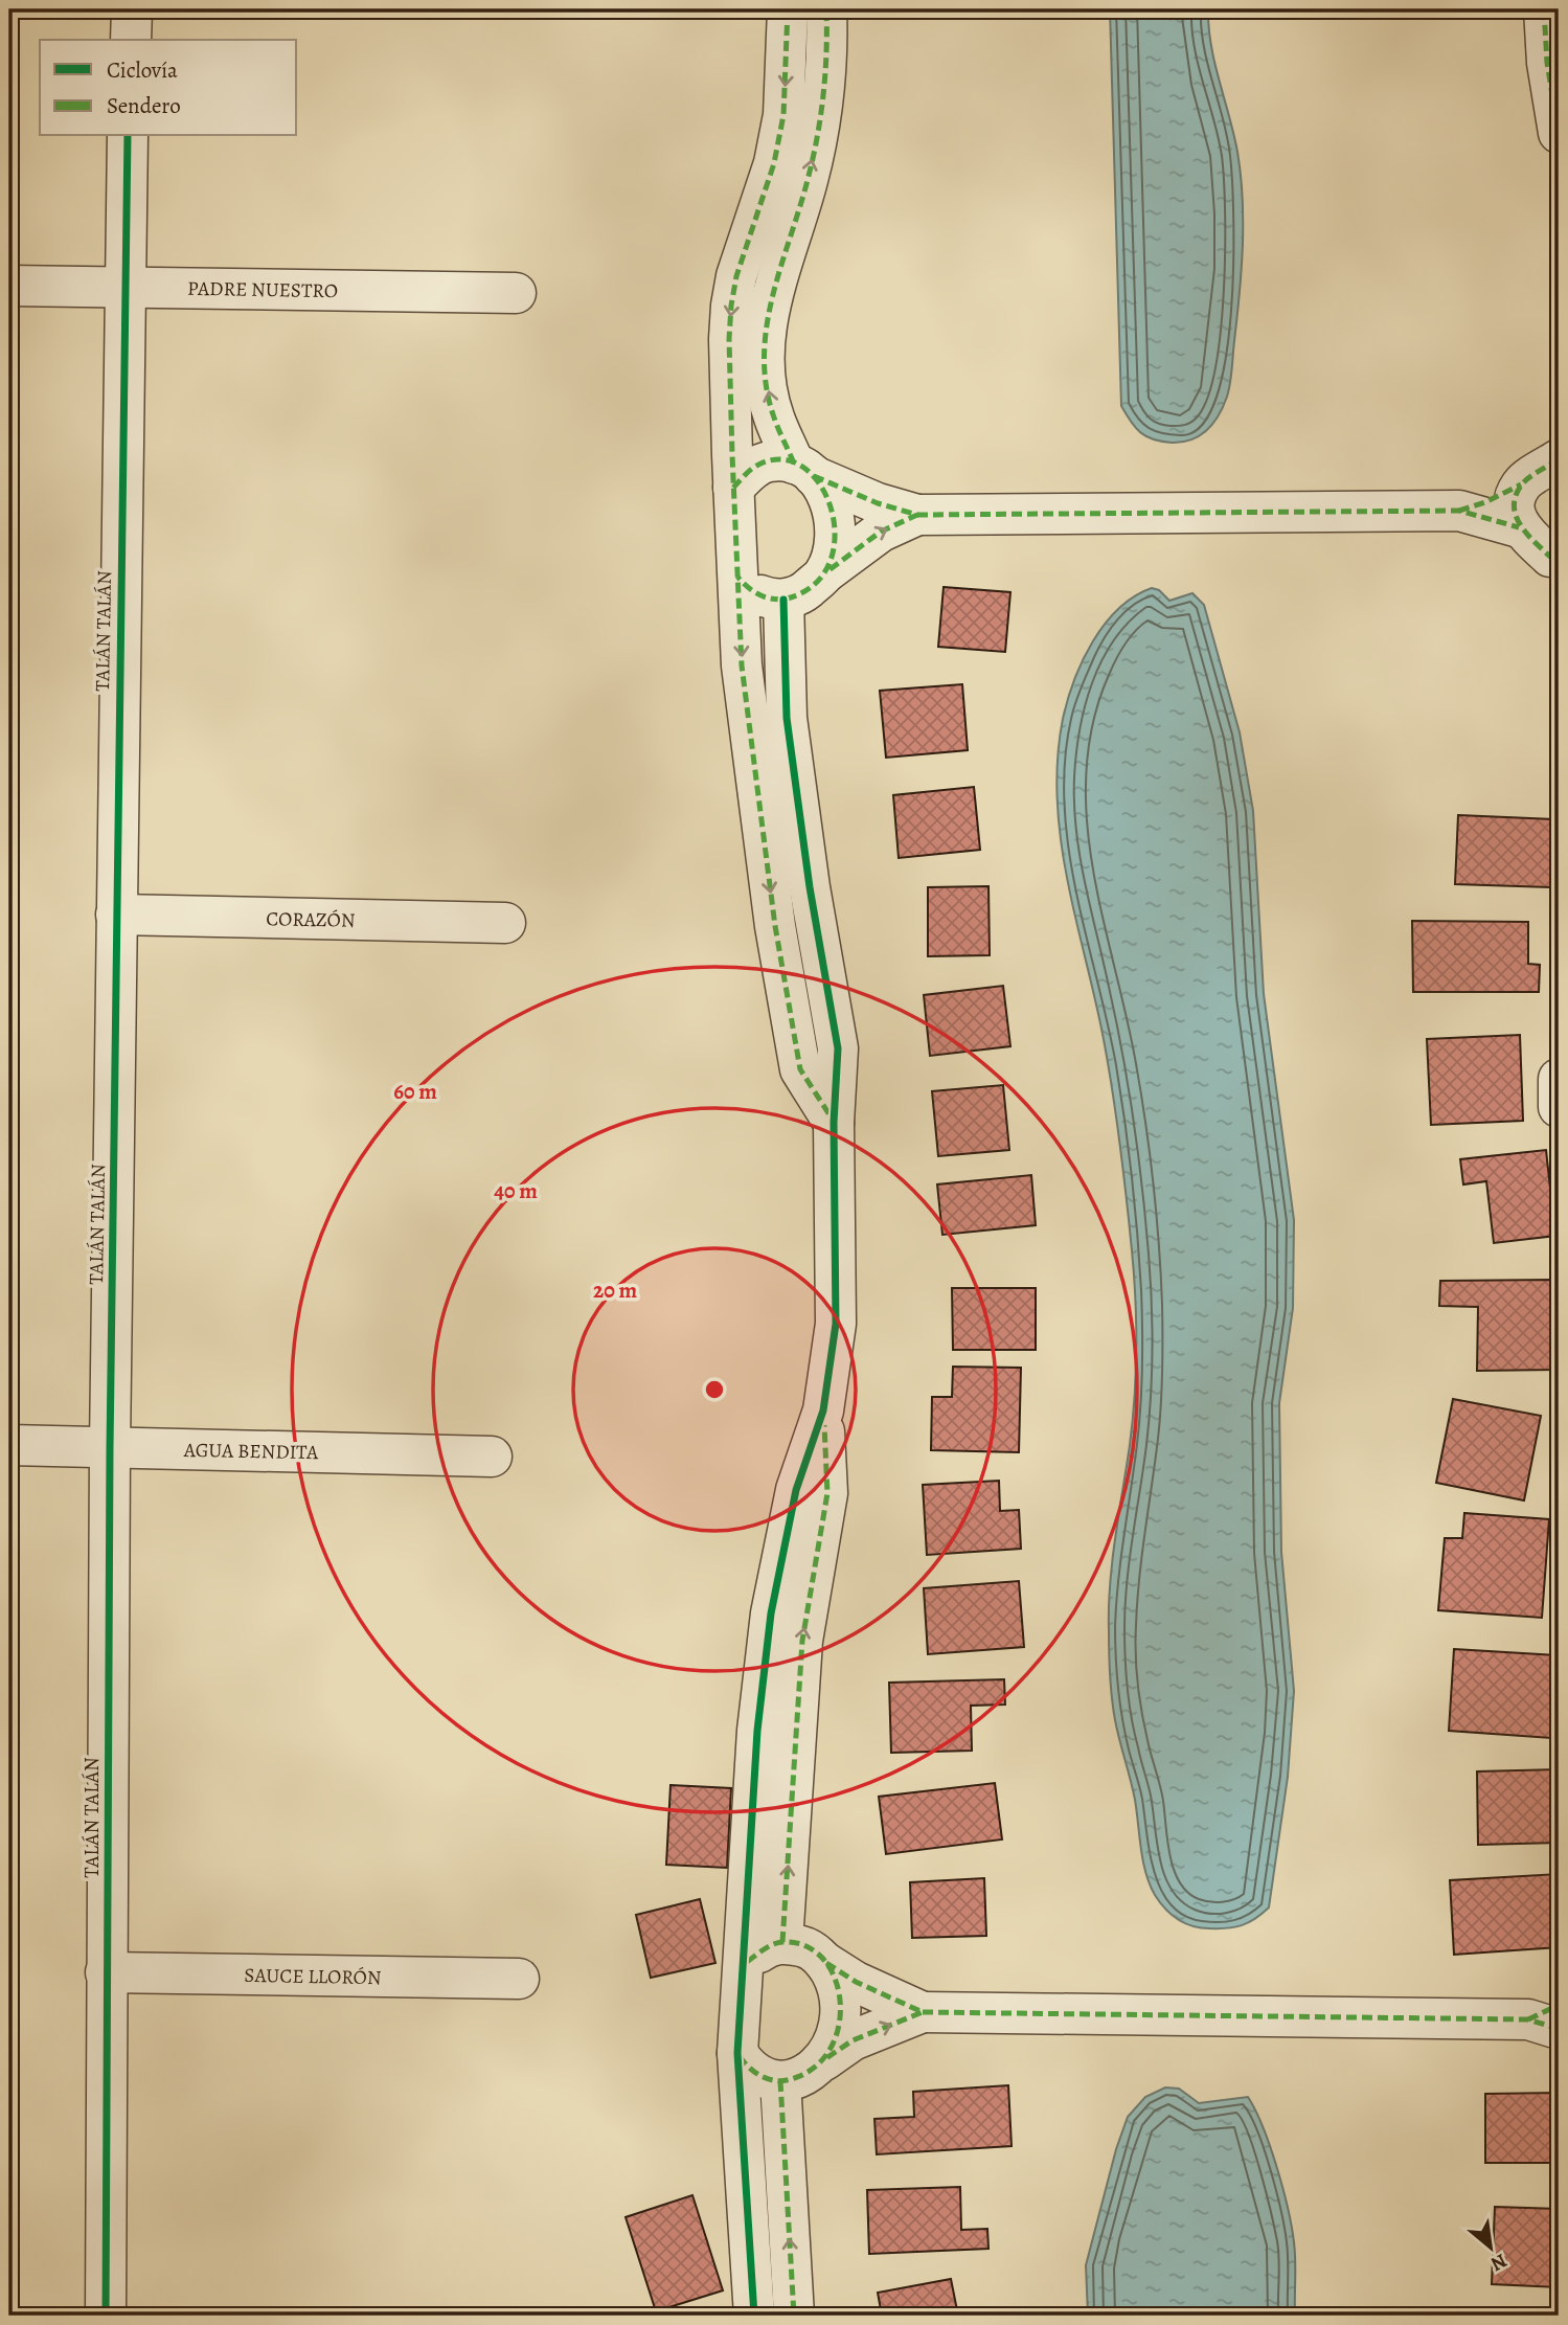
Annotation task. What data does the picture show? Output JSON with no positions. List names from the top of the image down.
{
  "streets": {
    "street": [
      "PADRE NUESTRO",
      "TALÁN TALÁN",
      "CORAZÓN",
      "AGUA BENDITA",
      "SAUCE LLORÓN"
    ]
  },
  "crossings": [
    ["PADRE NUESTRO", "TALÁN TALÁN"],
    ["TALÁN TALÁN", "CORAZÓN"],
    ["TALÁN TALÁN", "AGUA BENDITA"],
    ["TALÁN TALÁN", "SAUCE LLORÓN"]
  ],
  "legend": ["Ciclovía", "Sendero"],
  "north": "bottom right",
  "rings": ["60 m", "40 m", "20 m"]
}
